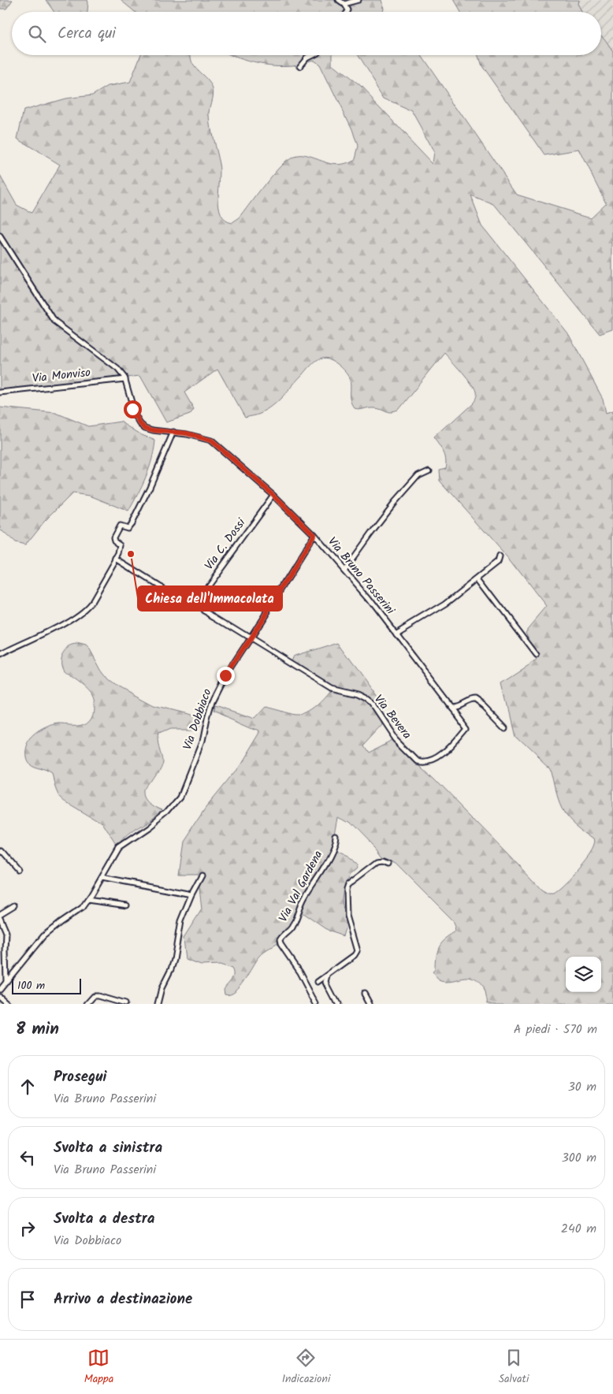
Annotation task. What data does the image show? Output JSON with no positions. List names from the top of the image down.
{
  "streets": {
    "street": [
      "Via Monviso",
      "Via C. Dossi",
      "Via Bruno Passerini",
      "Via Bevera",
      "Via Dobbiaco",
      "Via Val Gardena"
    ]
  },
  "crossings": [
    ["Via Monviso", "Via Bruno Passerini"],
    ["Via C. Dossi", "Via Bruno Passerini"],
    ["Via Bruno Passerini", "Via Bevera"],
    ["Via Bruno Passerini", "Via Dobbiaco"],
    ["Via Bevera", "Via Dobbiaco"]
  ],
  "places": ["Chiesa dell'Immacolata"],
  "scale_bar": "100 m",
  "page": {
    "search": "Cerca qui",
    "scale": "100 m",
    "heading": ["8 min", "A piedi · 570 m"],
    "list": [
      ["Prosegui", "Via Bruno Passerini", "30 m"],
      ["Svolta a sinistra", "Via Bruno Passerini", "300 m"],
      ["Svolta a destra", "Via Dobbiaco", "240 m"],
      "Arrivo a destinazione"
    ],
    "nav": ["Mappa", "Indicazioni", "Salvati"]
  }
}
